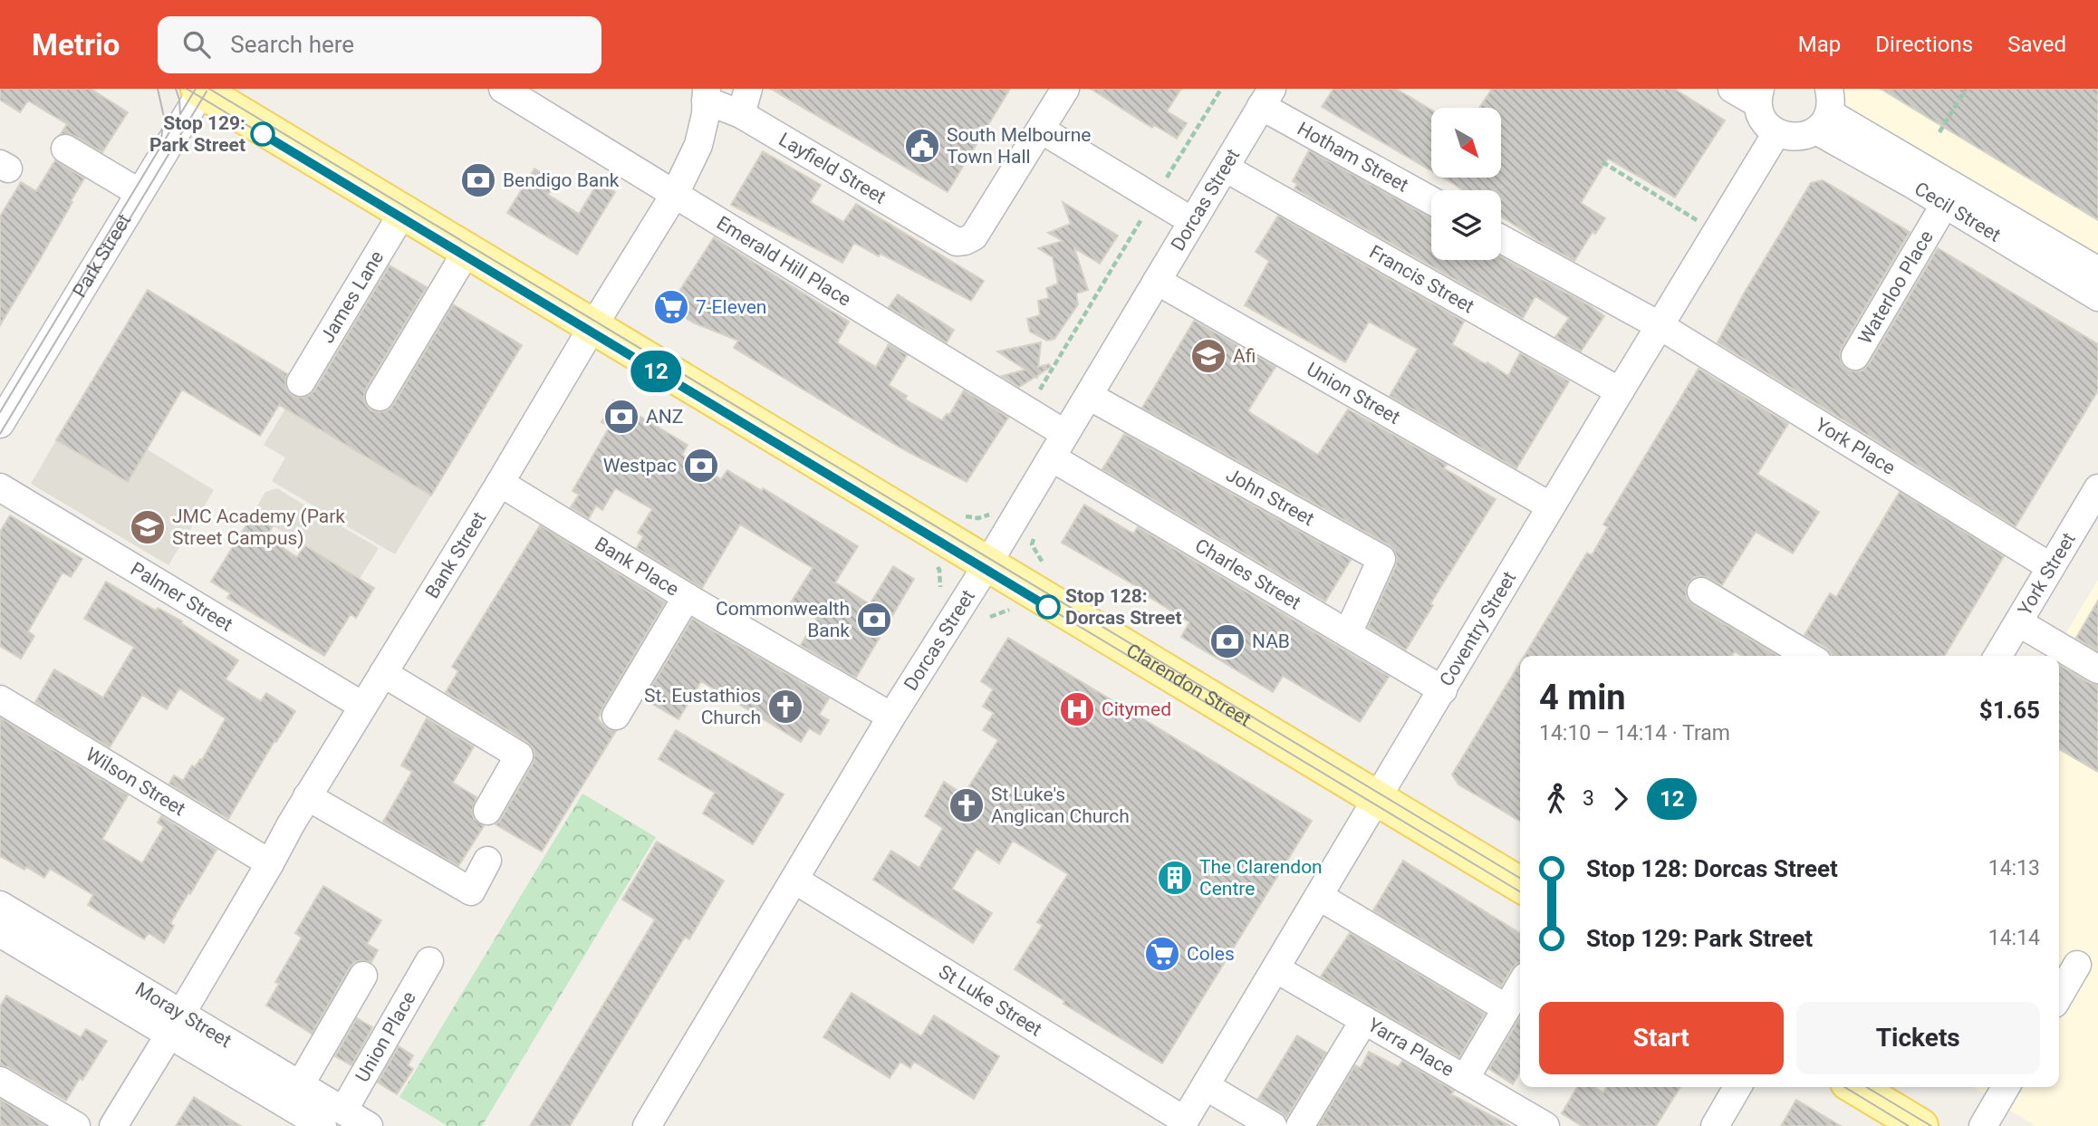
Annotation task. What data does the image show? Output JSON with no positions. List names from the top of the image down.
{
  "streets": {
    "main road": ["Clarendon Street"],
    "street": [
      "Hotham Street",
      "Layfield Street",
      "Dorcas Street",
      "Cecil Street",
      "Park Street",
      "Emerald Hill Place",
      "Francis Street",
      "Waterloo Place",
      "James Lane",
      "Union Street",
      "York Place",
      "John Street",
      "Bank Street",
      "Bank Place",
      "Charles Street",
      "York Street",
      "Palmer Street",
      "Coventry Street",
      "Wilson Street",
      "St Luke Street",
      "Moray Street",
      "Union Place",
      "Yarra Place"
    ]
  },
  "crossings": [
    ["Hotham Street", "Dorcas Street"],
    ["Layfield Street", "Bank Street"],
    ["Dorcas Street", "Emerald Hill Place"],
    ["Dorcas Street", "Francis Street"],
    ["Dorcas Street", "Union Street"],
    ["Dorcas Street", "John Street"],
    ["Dorcas Street", "Charles Street"],
    ["Dorcas Street", "Clarendon Street"],
    ["Dorcas Street", "St Luke Street"],
    ["Cecil Street", "Waterloo Place"],
    ["Park Street", "Clarendon Street"],
    ["Emerald Hill Place", "Bank Street"],
    ["Francis Street", "Coventry Street"],
    ["James Lane", "Clarendon Street"],
    ["Union Street", "Coventry Street"],
    ["York Place", "York Street"],
    ["York Place", "Coventry Street"],
    ["John Street", "Charles Street"],
    ["Bank Street", "Bank Place"],
    ["Bank Street", "Palmer Street"],
    ["Bank Street", "Clarendon Street"],
    ["Bank Street", "Wilson Street"],
    ["Bank Street", "Moray Street"],
    ["Charles Street", "Coventry Street"],
    ["Coventry Street", "Clarendon Street"],
    ["Coventry Street", "St Luke Street"],
    ["Coventry Street", "Yarra Place"],
    ["Moray Street", "Union Place"]
  ],
  "places": {
    "other": ["Stop 129: Park Street", "Stop 128: Dorcas Street"],
    "public building": ["South Melbourne Town Hall"],
    "bank": [
      "Bendigo Bank",
      "ANZ",
      "Westpac",
      "Commonwealth Bank",
      "NAB"
    ],
    "supermarket": ["7-Eleven", "Coles"],
    "school or university": ["Afi", "JMC Academy (Park Street Campus)"],
    "church": ["St. Eustathios Church", "St Luke's Anglican Church"],
    "hospital": ["Citymed"],
    "building": ["The Clarendon Centre"]
  },
  "lines": ["tram line 12"],
  "north": "bottom right",
  "page": {
    "header": "Metrio",
    "search": "Search here",
    "nav": ["Map", "Directions", "Saved"],
    "on_map": "12",
    "heading": ["4 min", "14:10 – 14:14 · Tram", "$1.65"],
    "legs": ["3", "12"],
    "list": [
      {
        "name": "Stop 128: Dorcas Street",
        "value": "14:13"
      },
      {
        "name": "Stop 129: Park Street",
        "value": "14:14"
      }
    ],
    "buttons": ["Start", "Tickets"]
  }
}
